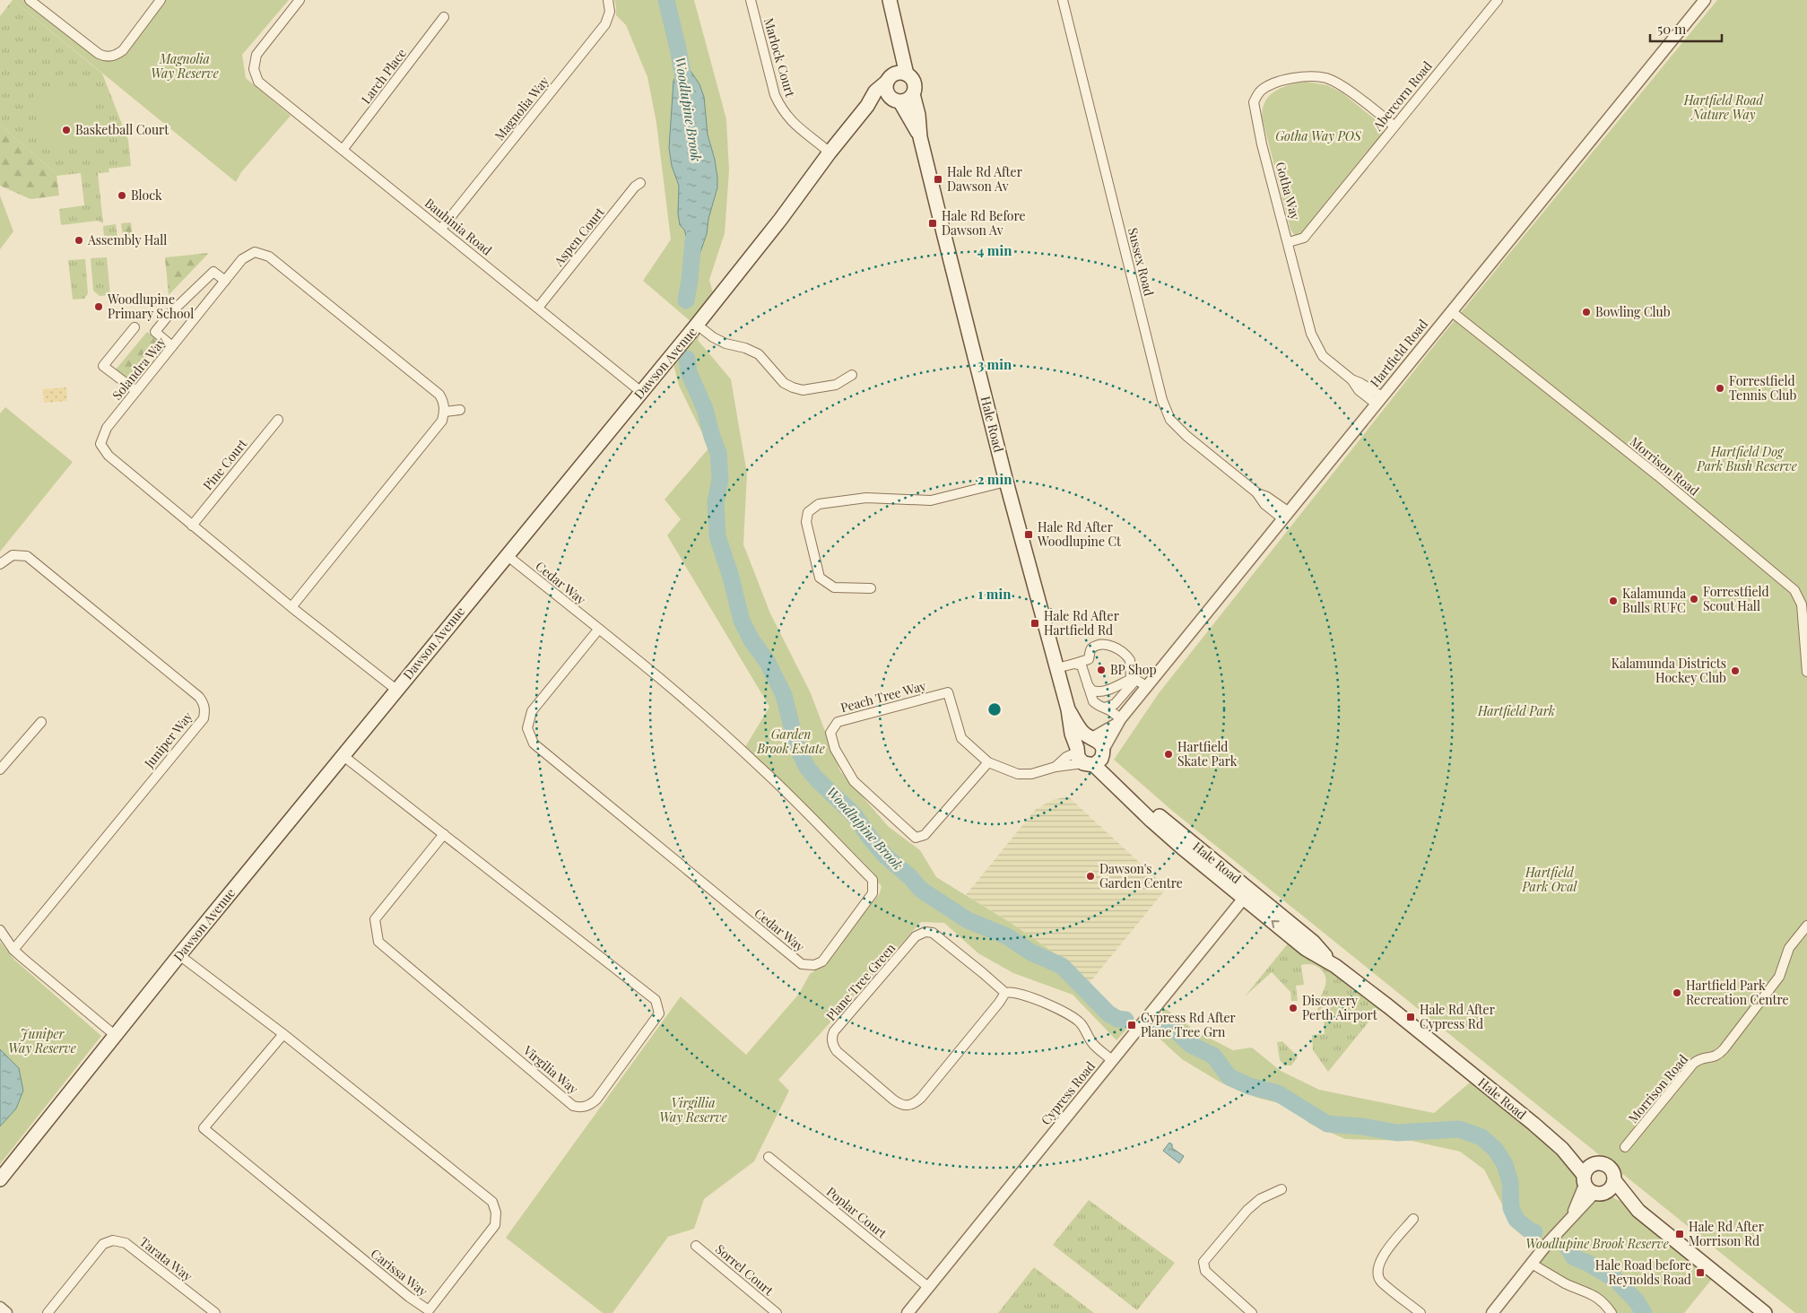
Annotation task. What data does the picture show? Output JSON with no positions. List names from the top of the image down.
{
  "streets": {
    "main road": ["Dawson Avenue", "Hale Road"],
    "street": [
      "Marlock Court",
      "Larch Place",
      "Abercorn Road",
      "Magnolia Way",
      "Gotha Way",
      "Bauhinia Road",
      "Aspen Court",
      "Sussex Road",
      "Hartfield Road",
      "Solandra Way",
      "Pine Court",
      "Morrison Road",
      "Cedar Way",
      "Peach Tree Way",
      "Juniper Way",
      "Plane Tree Green",
      "Virgilia Way",
      "Cypress Road",
      "Poplar Court",
      "Tarata Way",
      "Sorrel Court",
      "Carissa Way"
    ]
  },
  "crossings": [
    ["Marlock Court", "Dawson Avenue"],
    ["Larch Place", "Bauhinia Road"],
    ["Abercorn Road", "Gotha Way"],
    ["Magnolia Way", "Bauhinia Road"],
    ["Gotha Way", "Hartfield Road"],
    ["Bauhinia Road", "Aspen Court"],
    ["Bauhinia Road", "Dawson Avenue"],
    ["Sussex Road", "Hartfield Road"],
    ["Hartfield Road", "Hale Road"],
    ["Hartfield Road", "Morrison Road"],
    ["Hartfield Road", "Peach Tree Way"],
    ["Dawson Avenue", "Solandra Way"],
    ["Dawson Avenue", "Hale Road"],
    ["Dawson Avenue", "Cedar Way"],
    ["Dawson Avenue", "Virgilia Way"],
    ["Dawson Avenue", "Carissa Way"],
    ["Solandra Way", "Pine Court"],
    ["Hale Road", "Peach Tree Way"],
    ["Hale Road", "Cypress Road"],
    ["Cypress Road", "Poplar Court"]
  ],
  "water": ["Woodlupine Brook"],
  "parks": [
    "Magnolia Way Reserve",
    "Hartfield Road Nature Way",
    "Gotha Way POS",
    "Hartfield Dog Park Bush Reserve",
    "Hartfield Park",
    "Garden Brook Estate",
    "Hartfield Park Oval",
    "Juniper Way Reserve",
    "Virgillia Way Reserve",
    "Woodlupine Brook Reserve"
  ],
  "places": {
    "other": [
      "Basketball Court",
      "Block",
      "Assembly Hall",
      "Woodlupine Primary School",
      "Bowling Club",
      "Forrestfield Tennis Club",
      "Forrestfield Scout Hall",
      "Kalamunda Bulls RUFC",
      "BP Shop",
      "Kalamunda Districts Hockey Club",
      "Hartfield Skate Park",
      "Dawson's Garden Centre",
      "Hartfield Park Recreation Centre",
      "Discovery Perth Airport"
    ],
    "transit": [
      "Hale Rd After Dawson Av",
      "Hale Rd Before Dawson Av",
      "Hale Rd After Woodlupine Ct",
      "Hale Rd After Hartfield Rd",
      "Hale Rd After Cypress Rd",
      "Cypress Rd After Plane Tree Grn",
      "Hale Rd After Morrison Rd",
      "Hale Road before Reynolds Road"
    ]
  },
  "scale_bar": "50 m",
  "rings": [
    "4 min",
    "3 min",
    "2 min",
    "1 min"
  ]
}
